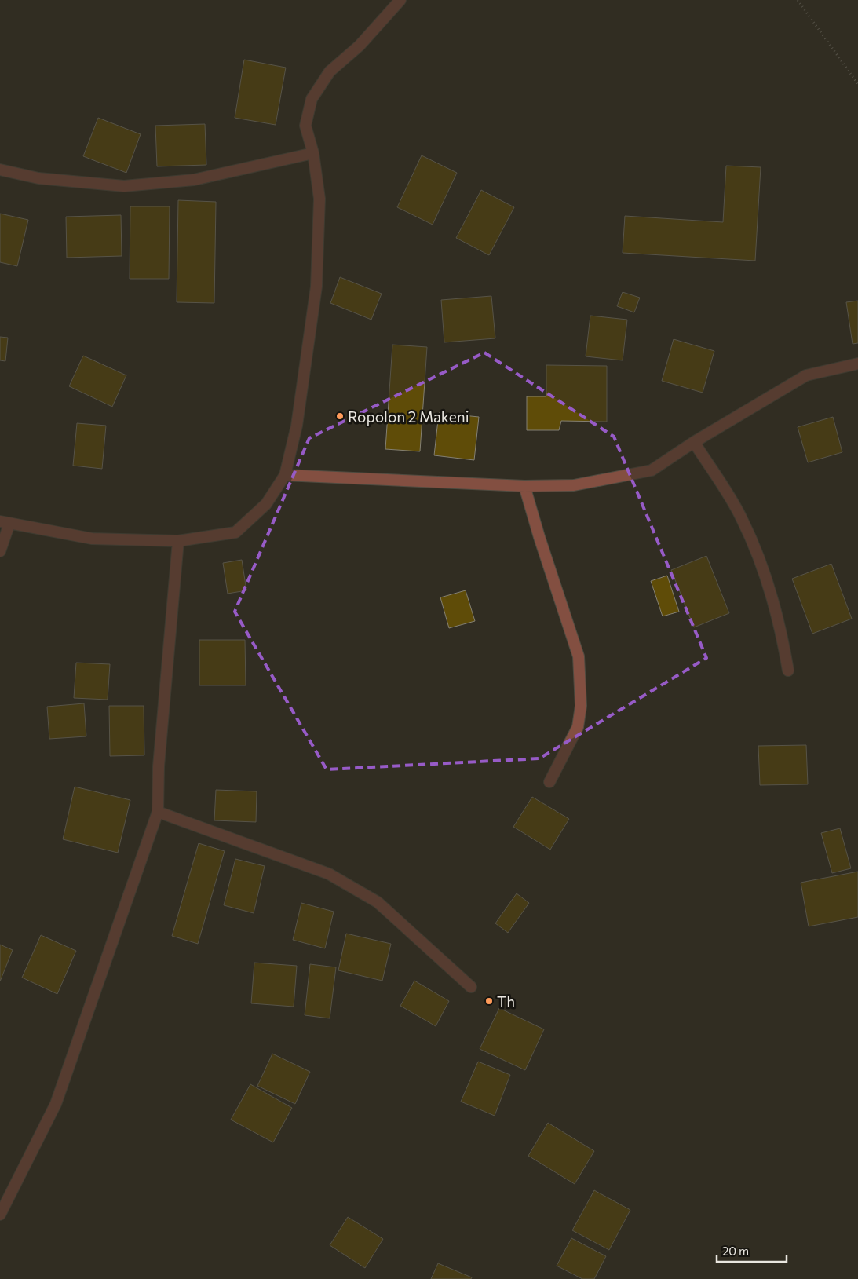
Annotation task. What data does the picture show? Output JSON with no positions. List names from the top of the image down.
{
  "places": ["Ropolon 2 Makeni", "Th"],
  "scale_bar": "20 m"
}
